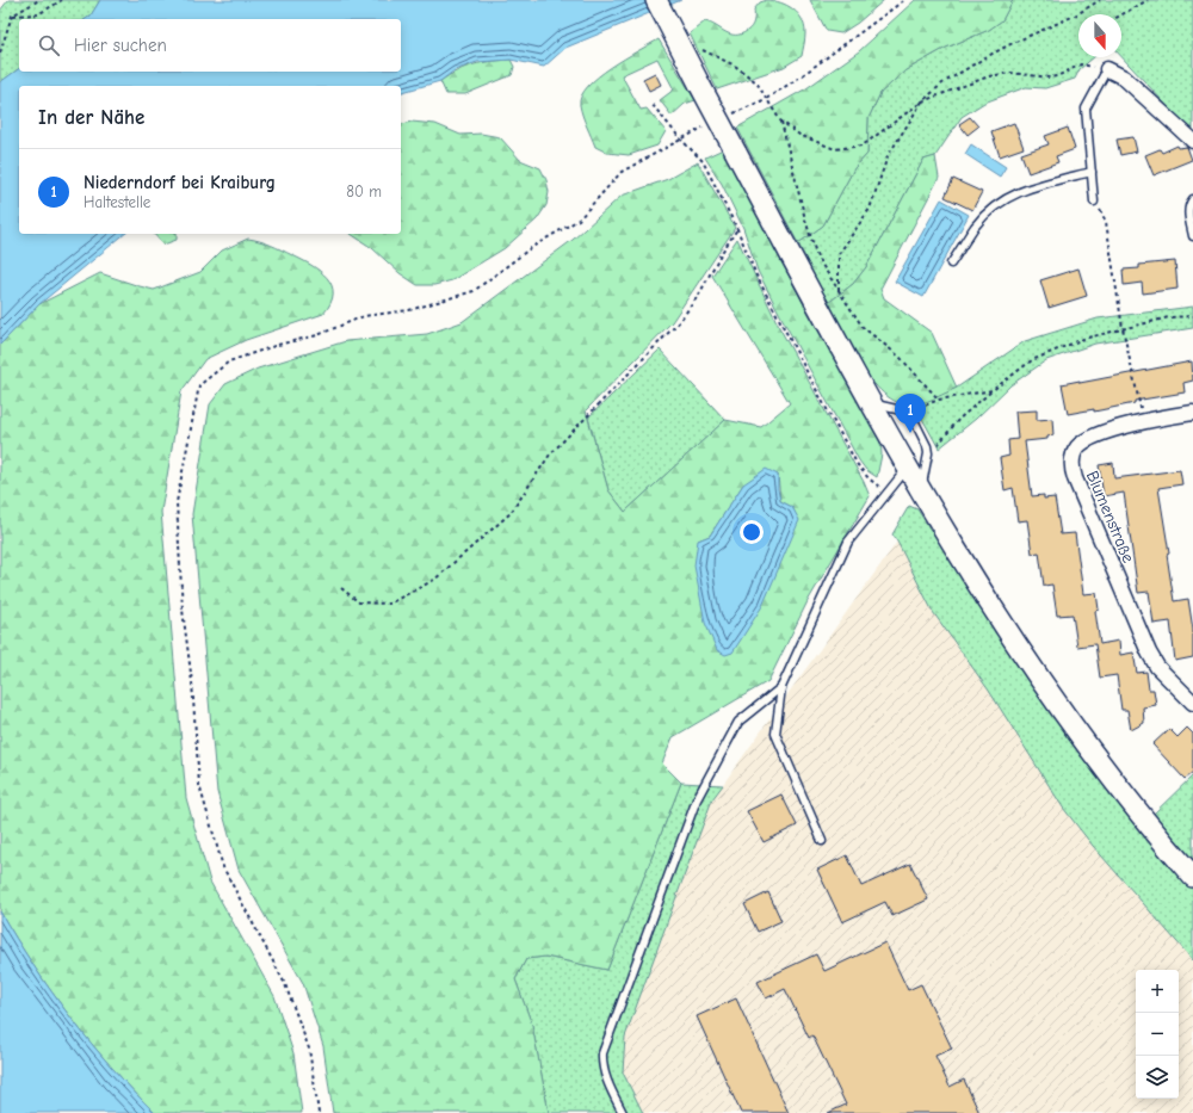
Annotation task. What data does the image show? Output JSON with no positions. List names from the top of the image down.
{
  "streets": {
    "street": ["Blumenstraße"]
  },
  "north": "bottom",
  "page": {
    "search": "Hier suchen",
    "heading": "In der Nähe",
    "list": [
      {
        "mark": "1",
        "name": "Niederndorf bei Kraiburg",
        "note": "Haltestelle",
        "value": "80 m"
      }
    ],
    "pins": "1",
    "map_buttons": ["+", "−"]
  }
}
